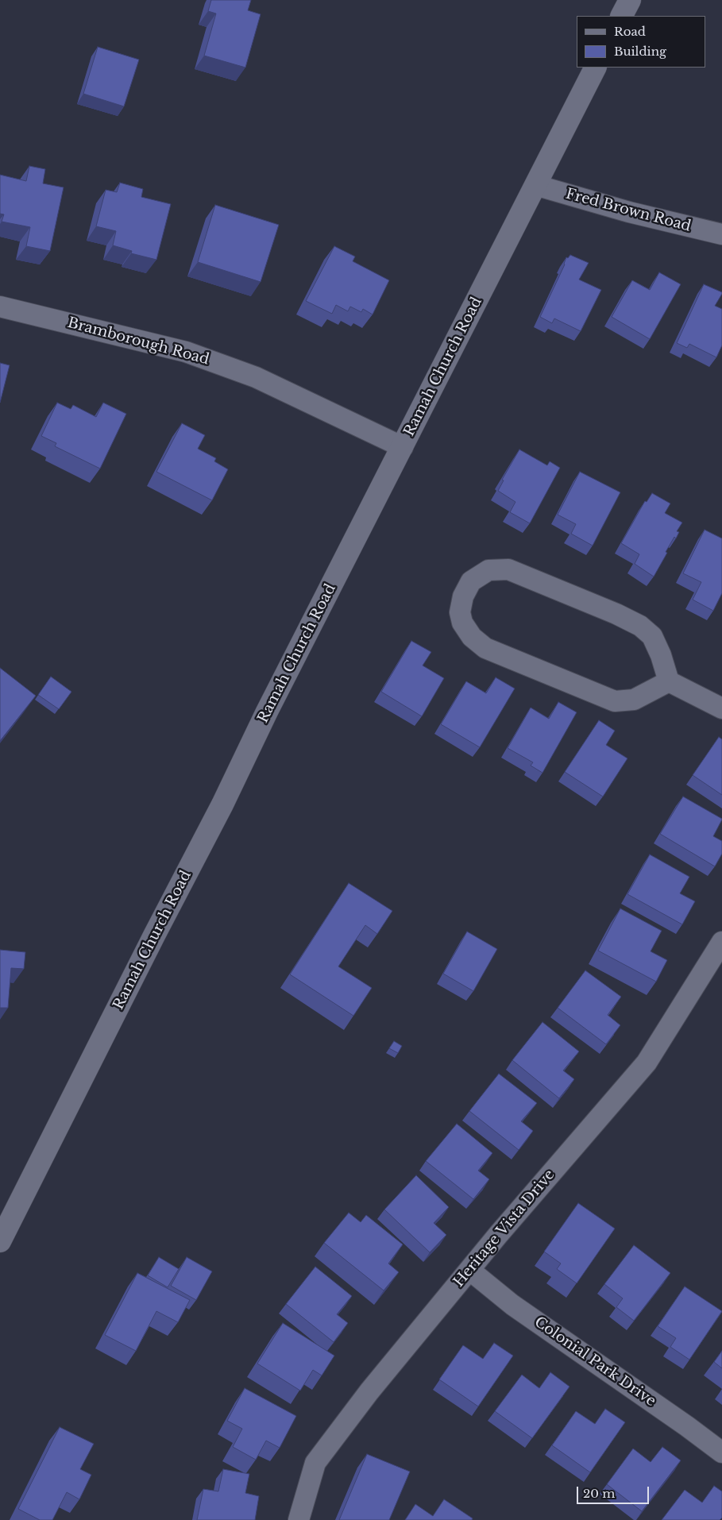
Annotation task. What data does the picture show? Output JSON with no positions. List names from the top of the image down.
{
  "streets": {
    "main road": ["Ramah Church Road"],
    "street": [
      "Fred Brown Road",
      "Bramborough Road",
      "Heritage Vista Drive",
      "Colonial Park Drive"
    ]
  },
  "crossings": [
    ["Fred Brown Road", "Ramah Church Road"],
    ["Bramborough Road", "Ramah Church Road"],
    ["Heritage Vista Drive", "Colonial Park Drive"]
  ],
  "legend": ["Road", "Building"],
  "scale_bar": "20 m"
}
